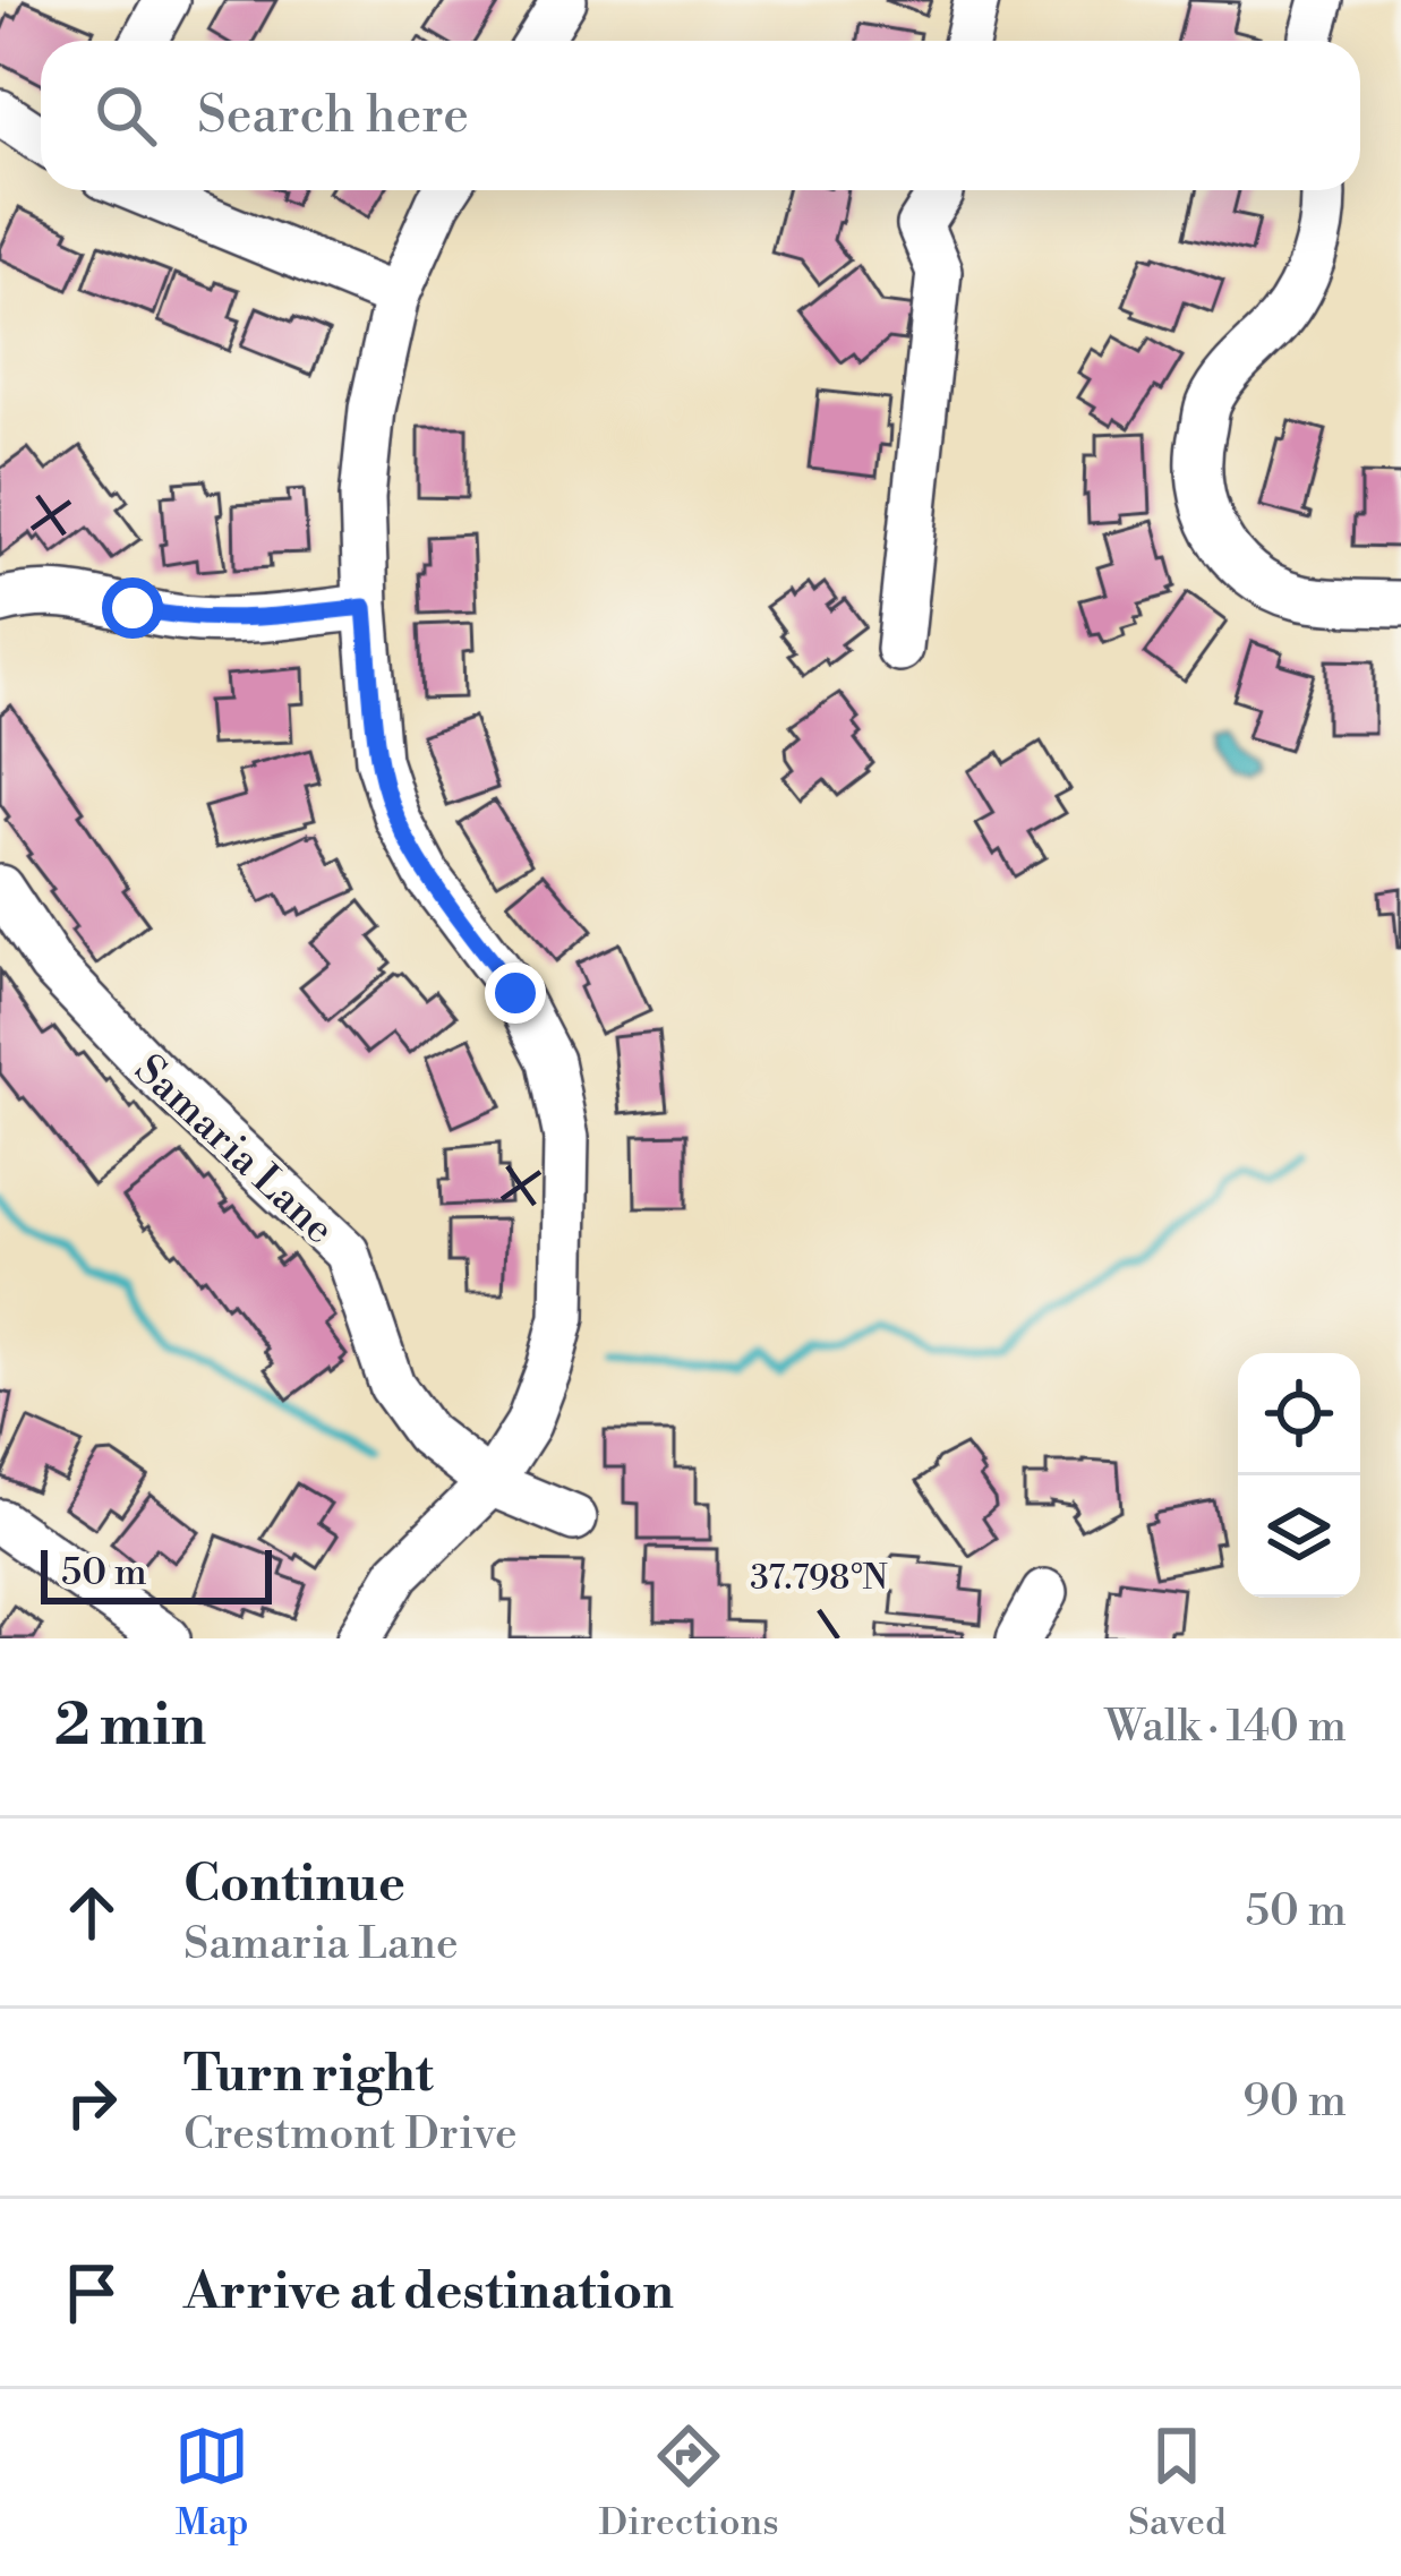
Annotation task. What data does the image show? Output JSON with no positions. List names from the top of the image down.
{
  "streets": {
    "street": ["Samaria Lane"]
  },
  "scale_bar": "50 m",
  "page": {
    "search": "Search here",
    "scale": "50 m",
    "heading": ["2 min", "Walk · 140 m"],
    "list": [
      ["Continue", "Samaria Lane", "50 m"],
      ["Turn right", "Crestmont Drive", "90 m"],
      "Arrive at destination"
    ],
    "nav": ["Map", "Directions", "Saved"]
  },
  "coordinates": ["37.798°N"]
}
